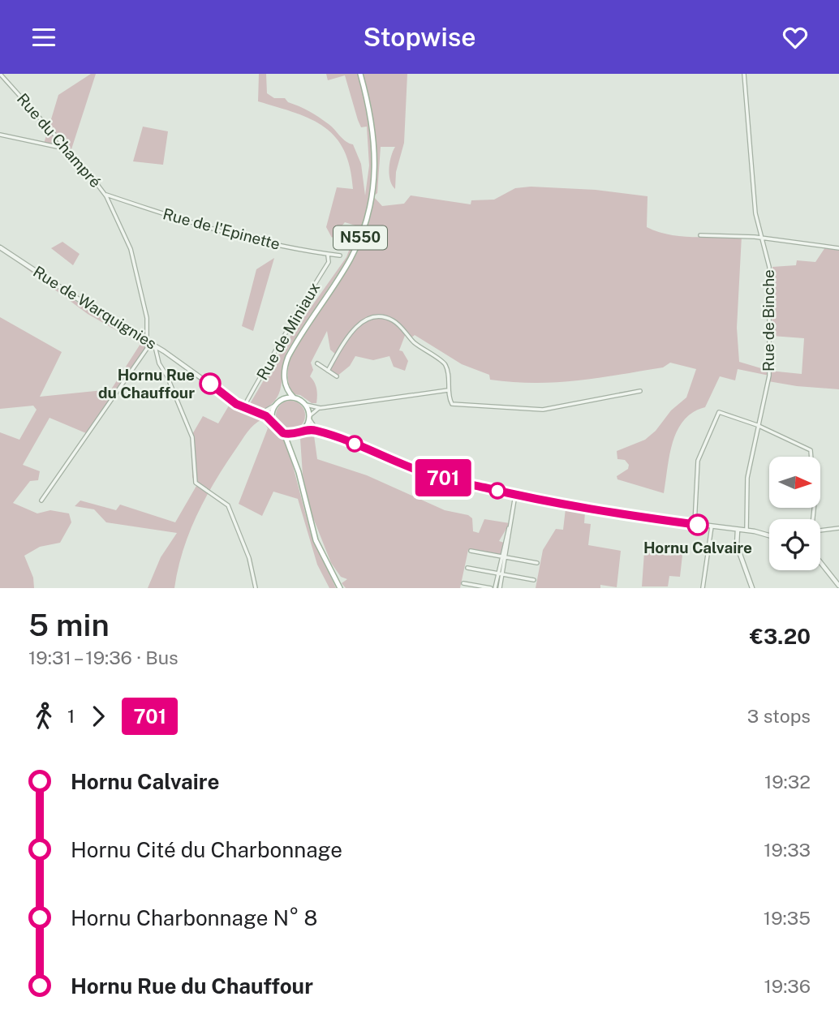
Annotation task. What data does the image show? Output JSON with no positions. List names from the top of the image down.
{
  "streets": {
    "main road": ["N550"],
    "street": [
      "Rue du Champré",
      "Rue de l'Epinette",
      "Rue de Warquignies",
      "Rue de Binche",
      "Rue de Miniaux"
    ]
  },
  "crossings": [
    ["Rue du Champré", "Rue de l'Epinette"],
    ["Rue du Champré", "Rue de Warquignies"],
    ["Rue de l'Epinette", "Rue de Miniaux"],
    ["Rue de Warquignies", "Rue de Miniaux"]
  ],
  "places": ["Hornu Rue du Chauffour", "Hornu Calvaire"],
  "lines": ["bus line 701"],
  "north": "right",
  "page": {
    "header": "Stopwise",
    "on_map": "701",
    "heading": ["5 min", "19:31 – 19:36 · Bus", "€3.20"],
    "legs": ["1", "701", "3 stops"],
    "list": [
      {
        "name": "Hornu Calvaire",
        "value": "19:32"
      },
      {
        "name": "Hornu Cité du Charbonnage",
        "value": "19:33"
      },
      {
        "name": "Hornu Charbonnage N° 8",
        "value": "19:35"
      },
      {
        "name": "Hornu Rue du Chauffour",
        "value": "19:36"
      }
    ]
  }
}
